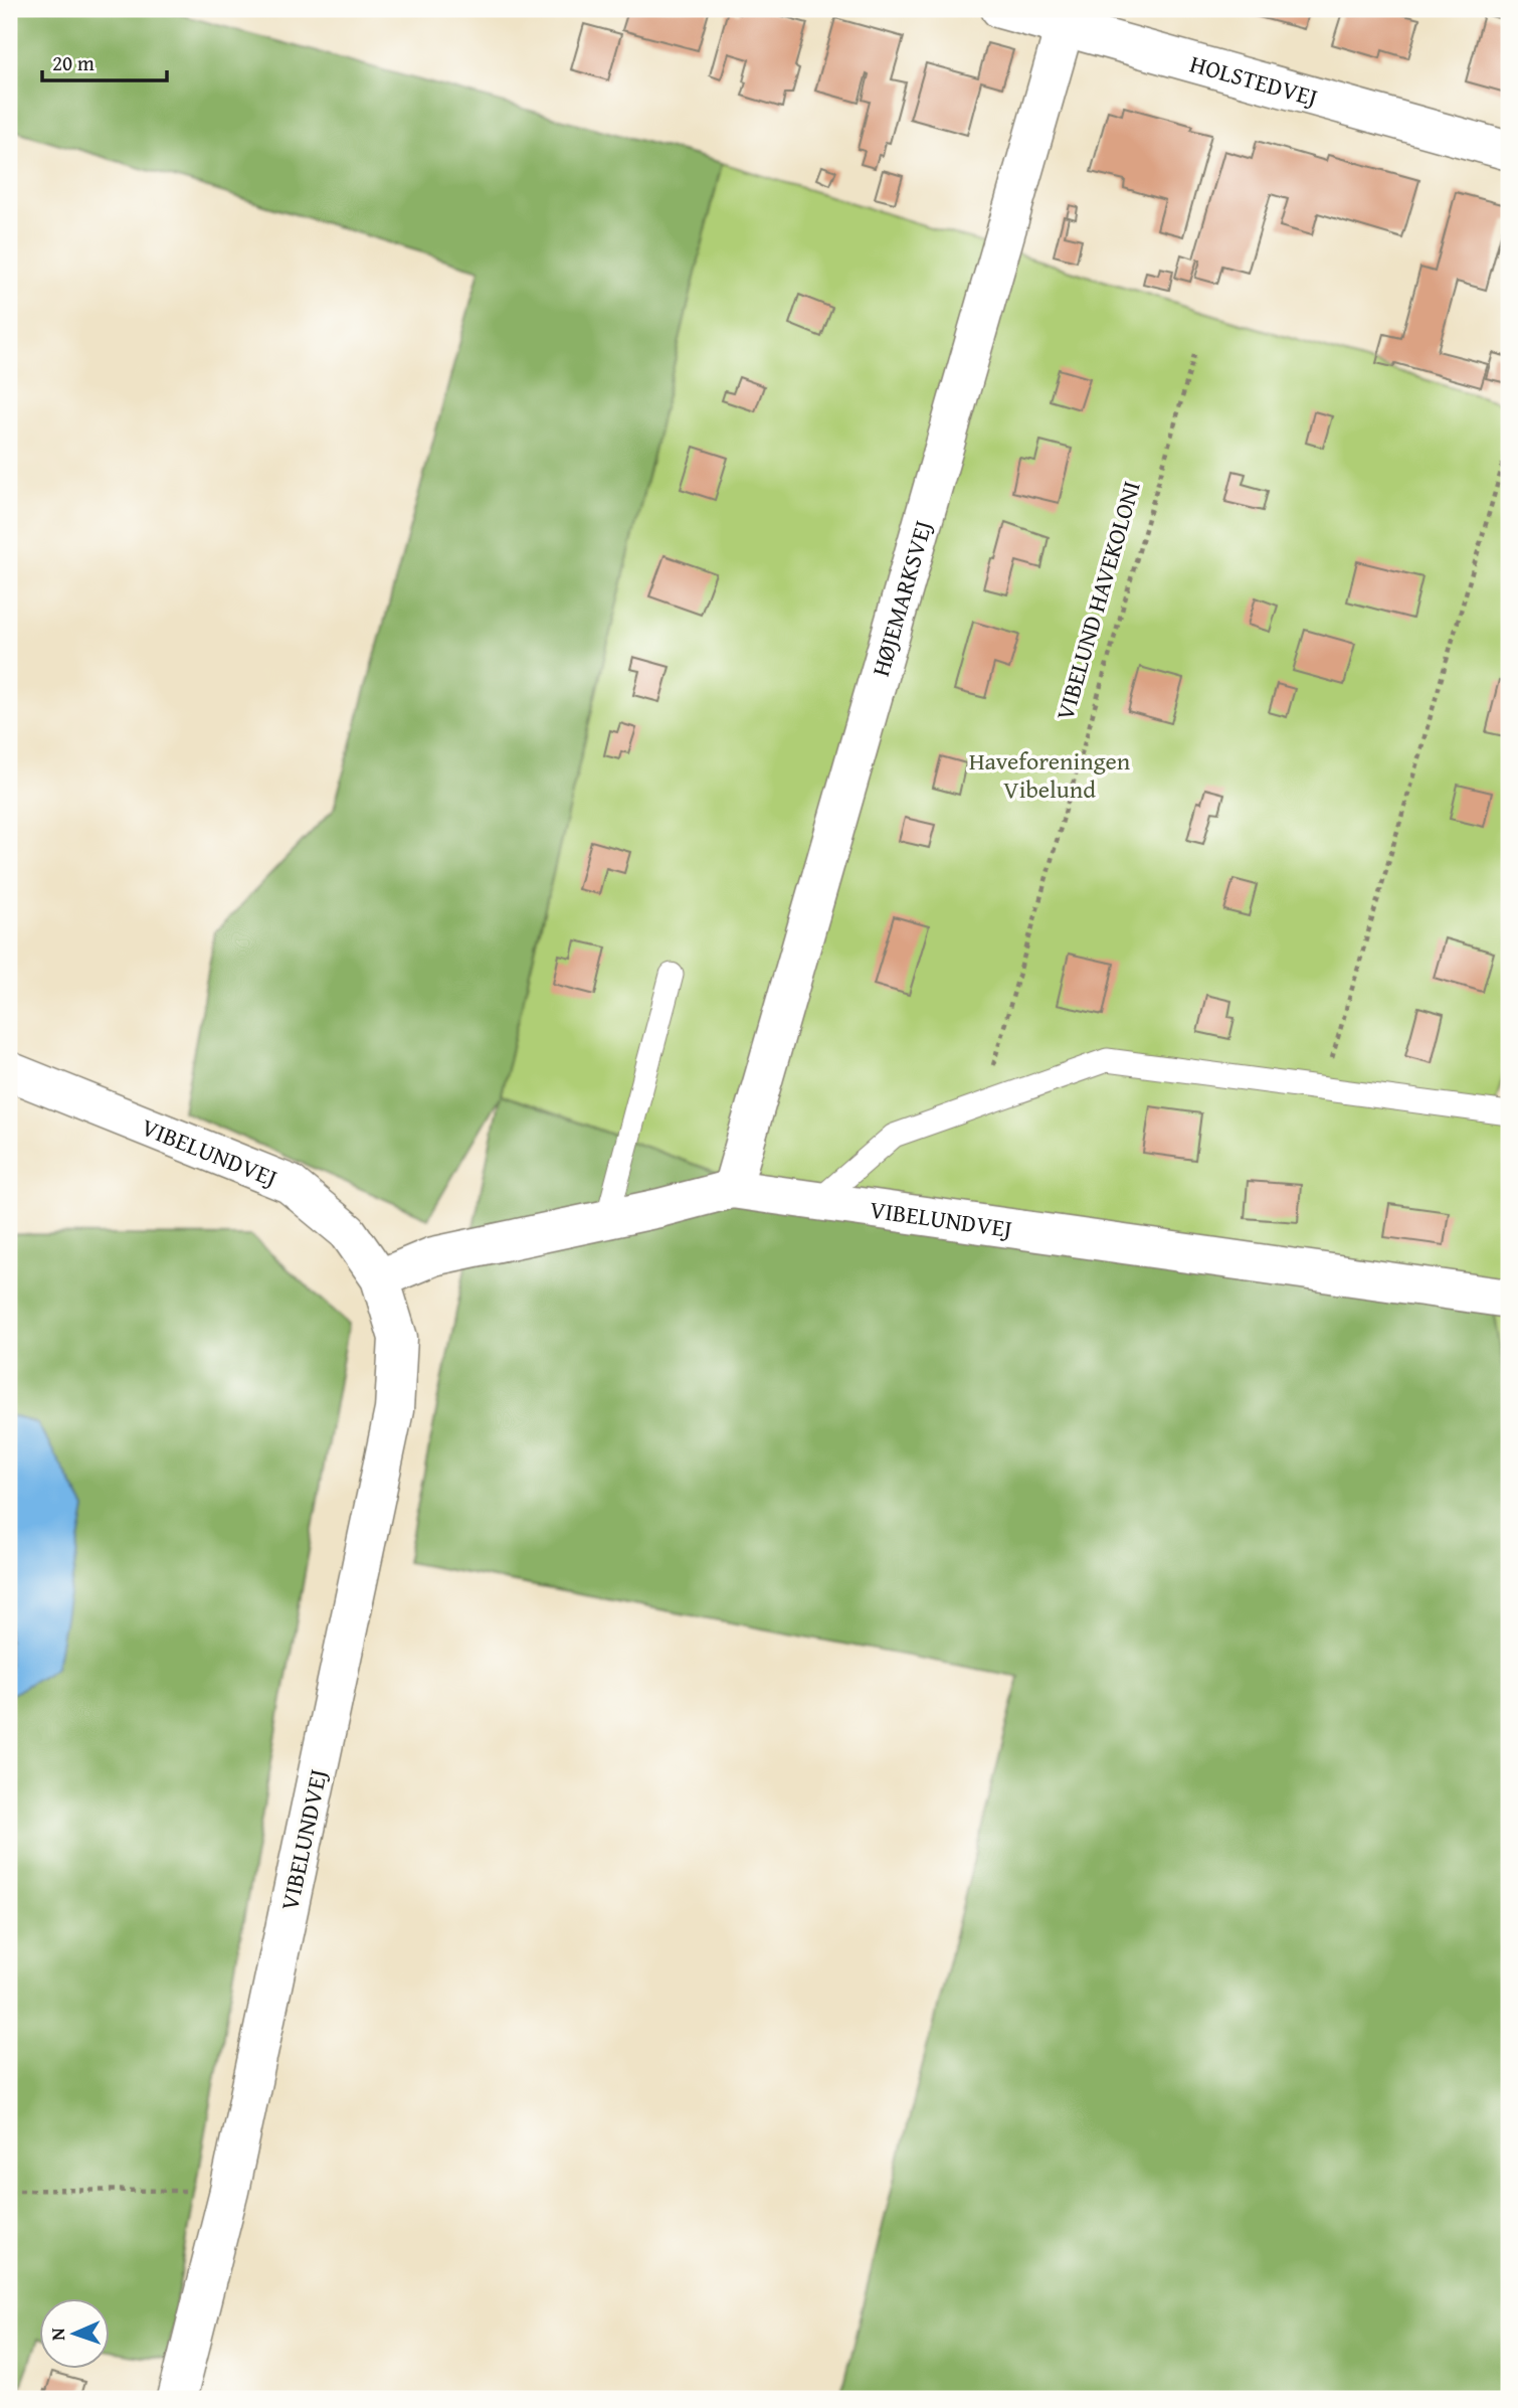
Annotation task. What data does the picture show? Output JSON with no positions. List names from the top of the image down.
{
  "streets": {
    "street": ["HOLSTEDVEJ", "HØJEMARKSVEJ", "VIBELUNDVEJ"],
    "path": ["VIBELUND HAVEKOLONI"]
  },
  "crossings": [
    ["HOLSTEDVEJ", "HØJEMARKSVEJ"],
    ["HØJEMARKSVEJ", "VIBELUNDVEJ"]
  ],
  "parks": ["Haveforeningen Vibelund"],
  "scale_bar": "20 m",
  "north": "left"
}
